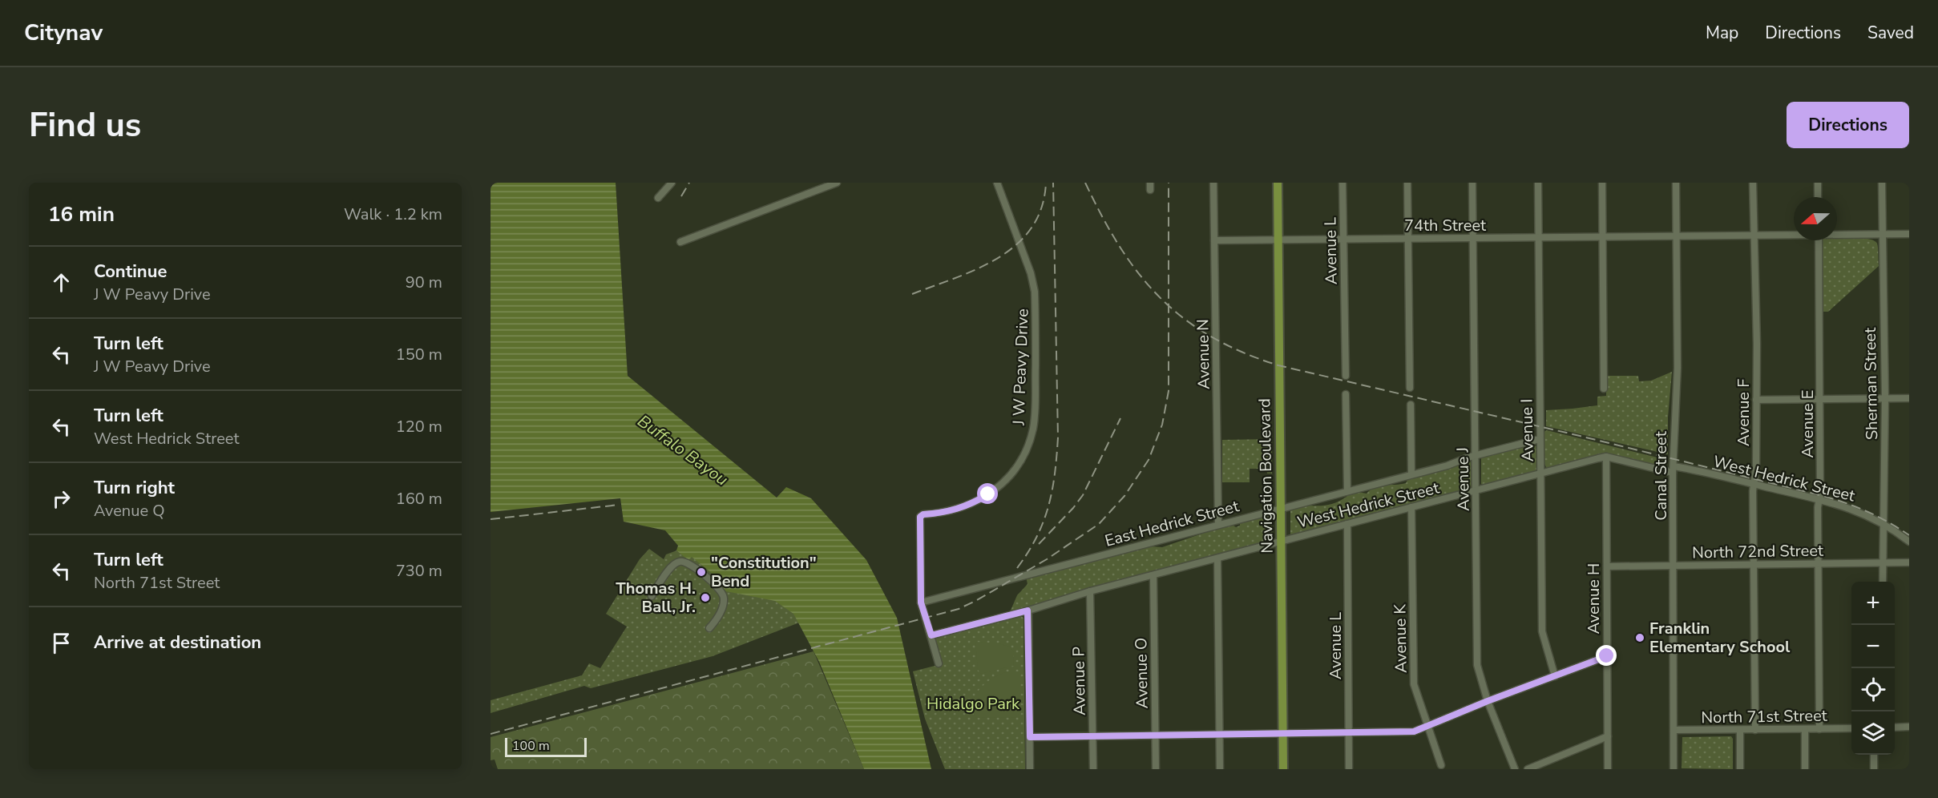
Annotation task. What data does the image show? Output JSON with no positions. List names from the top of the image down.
{
  "streets": {
    "main road": ["Navigation Boulevard"],
    "street": [
      "74th Street",
      "Avenue L",
      "Avenue N",
      "J W Peavy Drive",
      "Sherman Street",
      "Avenue F",
      "Avenue E",
      "Avenue I",
      "Canal Street",
      "West Hedrick Street",
      "Avenue J",
      "East Hedrick Street",
      "North 72nd Street",
      "Avenue H",
      "Avenue K",
      "Avenue O",
      "Avenue P",
      "North 71st Street"
    ]
  },
  "crossings": [
    ["74th Street", "Avenue L"],
    ["74th Street", "Avenue N"],
    ["74th Street", "Sherman Street"],
    ["74th Street", "Avenue F"],
    ["74th Street", "Avenue I"],
    ["74th Street", "Navigation Boulevard"],
    ["74th Street", "Canal Street"],
    ["74th Street", "Avenue J"],
    ["Avenue L", "West Hedrick Street"],
    ["Avenue N", "East Hedrick Street"],
    ["J W Peavy Drive", "West Hedrick Street"],
    ["J W Peavy Drive", "East Hedrick Street"],
    ["Sherman Street", "West Hedrick Street"],
    ["Sherman Street", "North 72nd Street"],
    ["Avenue F", "West Hedrick Street"],
    ["Avenue F", "North 72nd Street"],
    ["Avenue F", "North 71st Street"],
    ["Avenue E", "West Hedrick Street"],
    ["Avenue E", "North 72nd Street"],
    ["Avenue E", "North 71st Street"],
    ["Avenue I", "West Hedrick Street"],
    ["Avenue I", "East Hedrick Street"],
    ["Navigation Boulevard", "West Hedrick Street"],
    ["Navigation Boulevard", "East Hedrick Street"],
    ["Canal Street", "West Hedrick Street"],
    ["Canal Street", "North 72nd Street"],
    ["Canal Street", "North 71st Street"],
    ["West Hedrick Street", "Avenue J"],
    ["West Hedrick Street", "Avenue H"],
    ["West Hedrick Street", "Avenue K"],
    ["West Hedrick Street", "Avenue O"],
    ["West Hedrick Street", "Avenue P"],
    ["Avenue J", "East Hedrick Street"],
    ["North 72nd Street", "Avenue H"]
  ],
  "water": ["Buffalo Bayou"],
  "parks": ["Hidalgo Park"],
  "places": ["\"Constitution\" Bend", "Thomas H. Ball, Jr.", "Franklin Elementary School"],
  "scale_bar": "100 m",
  "north": "left",
  "page": {
    "header": "Citynav",
    "nav": ["Map", "Directions", "Saved"],
    "buttons": "Directions",
    "title": "Find us",
    "heading": ["16 min", "Walk · 1.2 km"],
    "list": [
      ["Continue", "J W Peavy Drive", "90 m"],
      ["Turn left", "J W Peavy Drive", "150 m"],
      ["Turn left", "West Hedrick Street", "120 m"],
      ["Turn right", "Avenue Q", "160 m"],
      ["Turn left", "North 71st Street", "730 m"],
      "Arrive at destination"
    ],
    "map_buttons": ["+", "−"],
    "scale": "100 m"
  }
}
